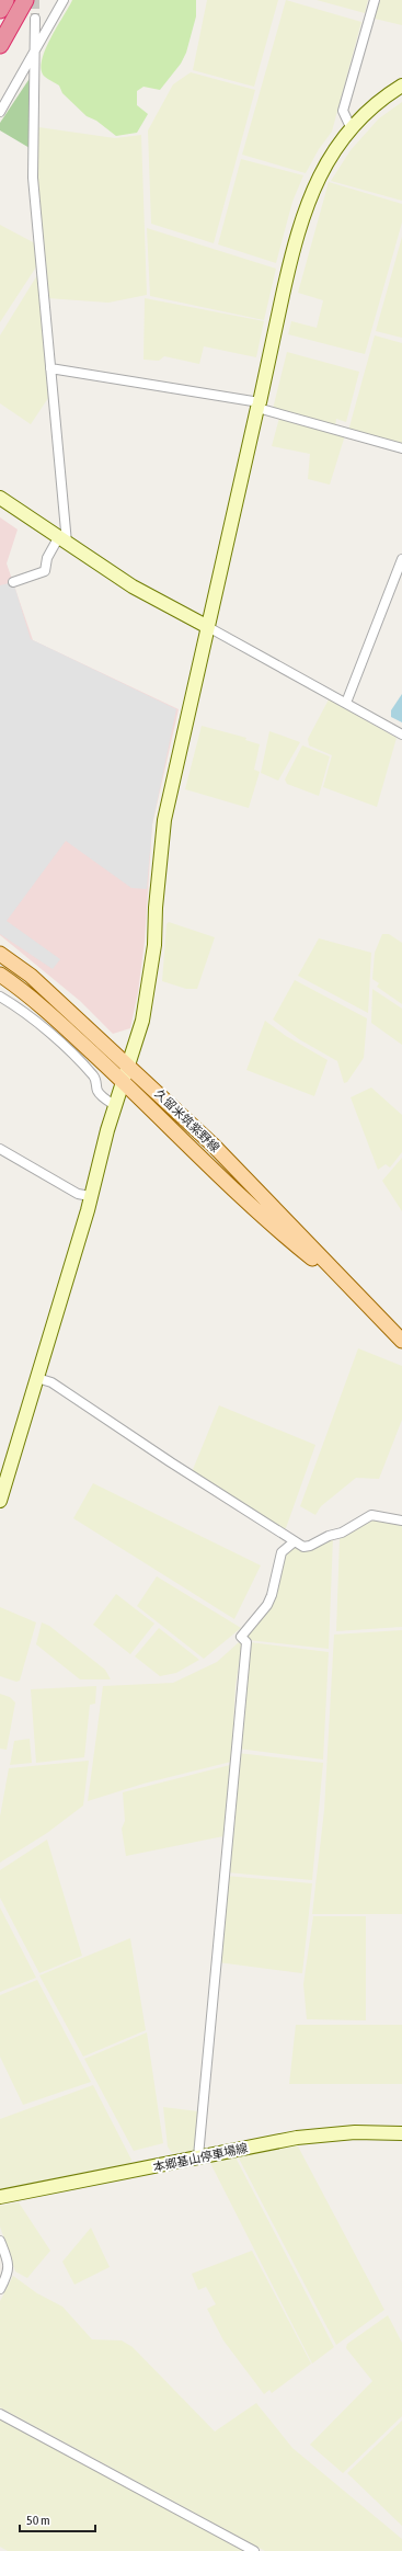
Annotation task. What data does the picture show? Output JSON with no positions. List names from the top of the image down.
{
  "streets": {
    "main road": ["久留米筑紫野線"],
    "street": ["本郷基山停車場線"]
  },
  "scale_bar": "50 m"
}
